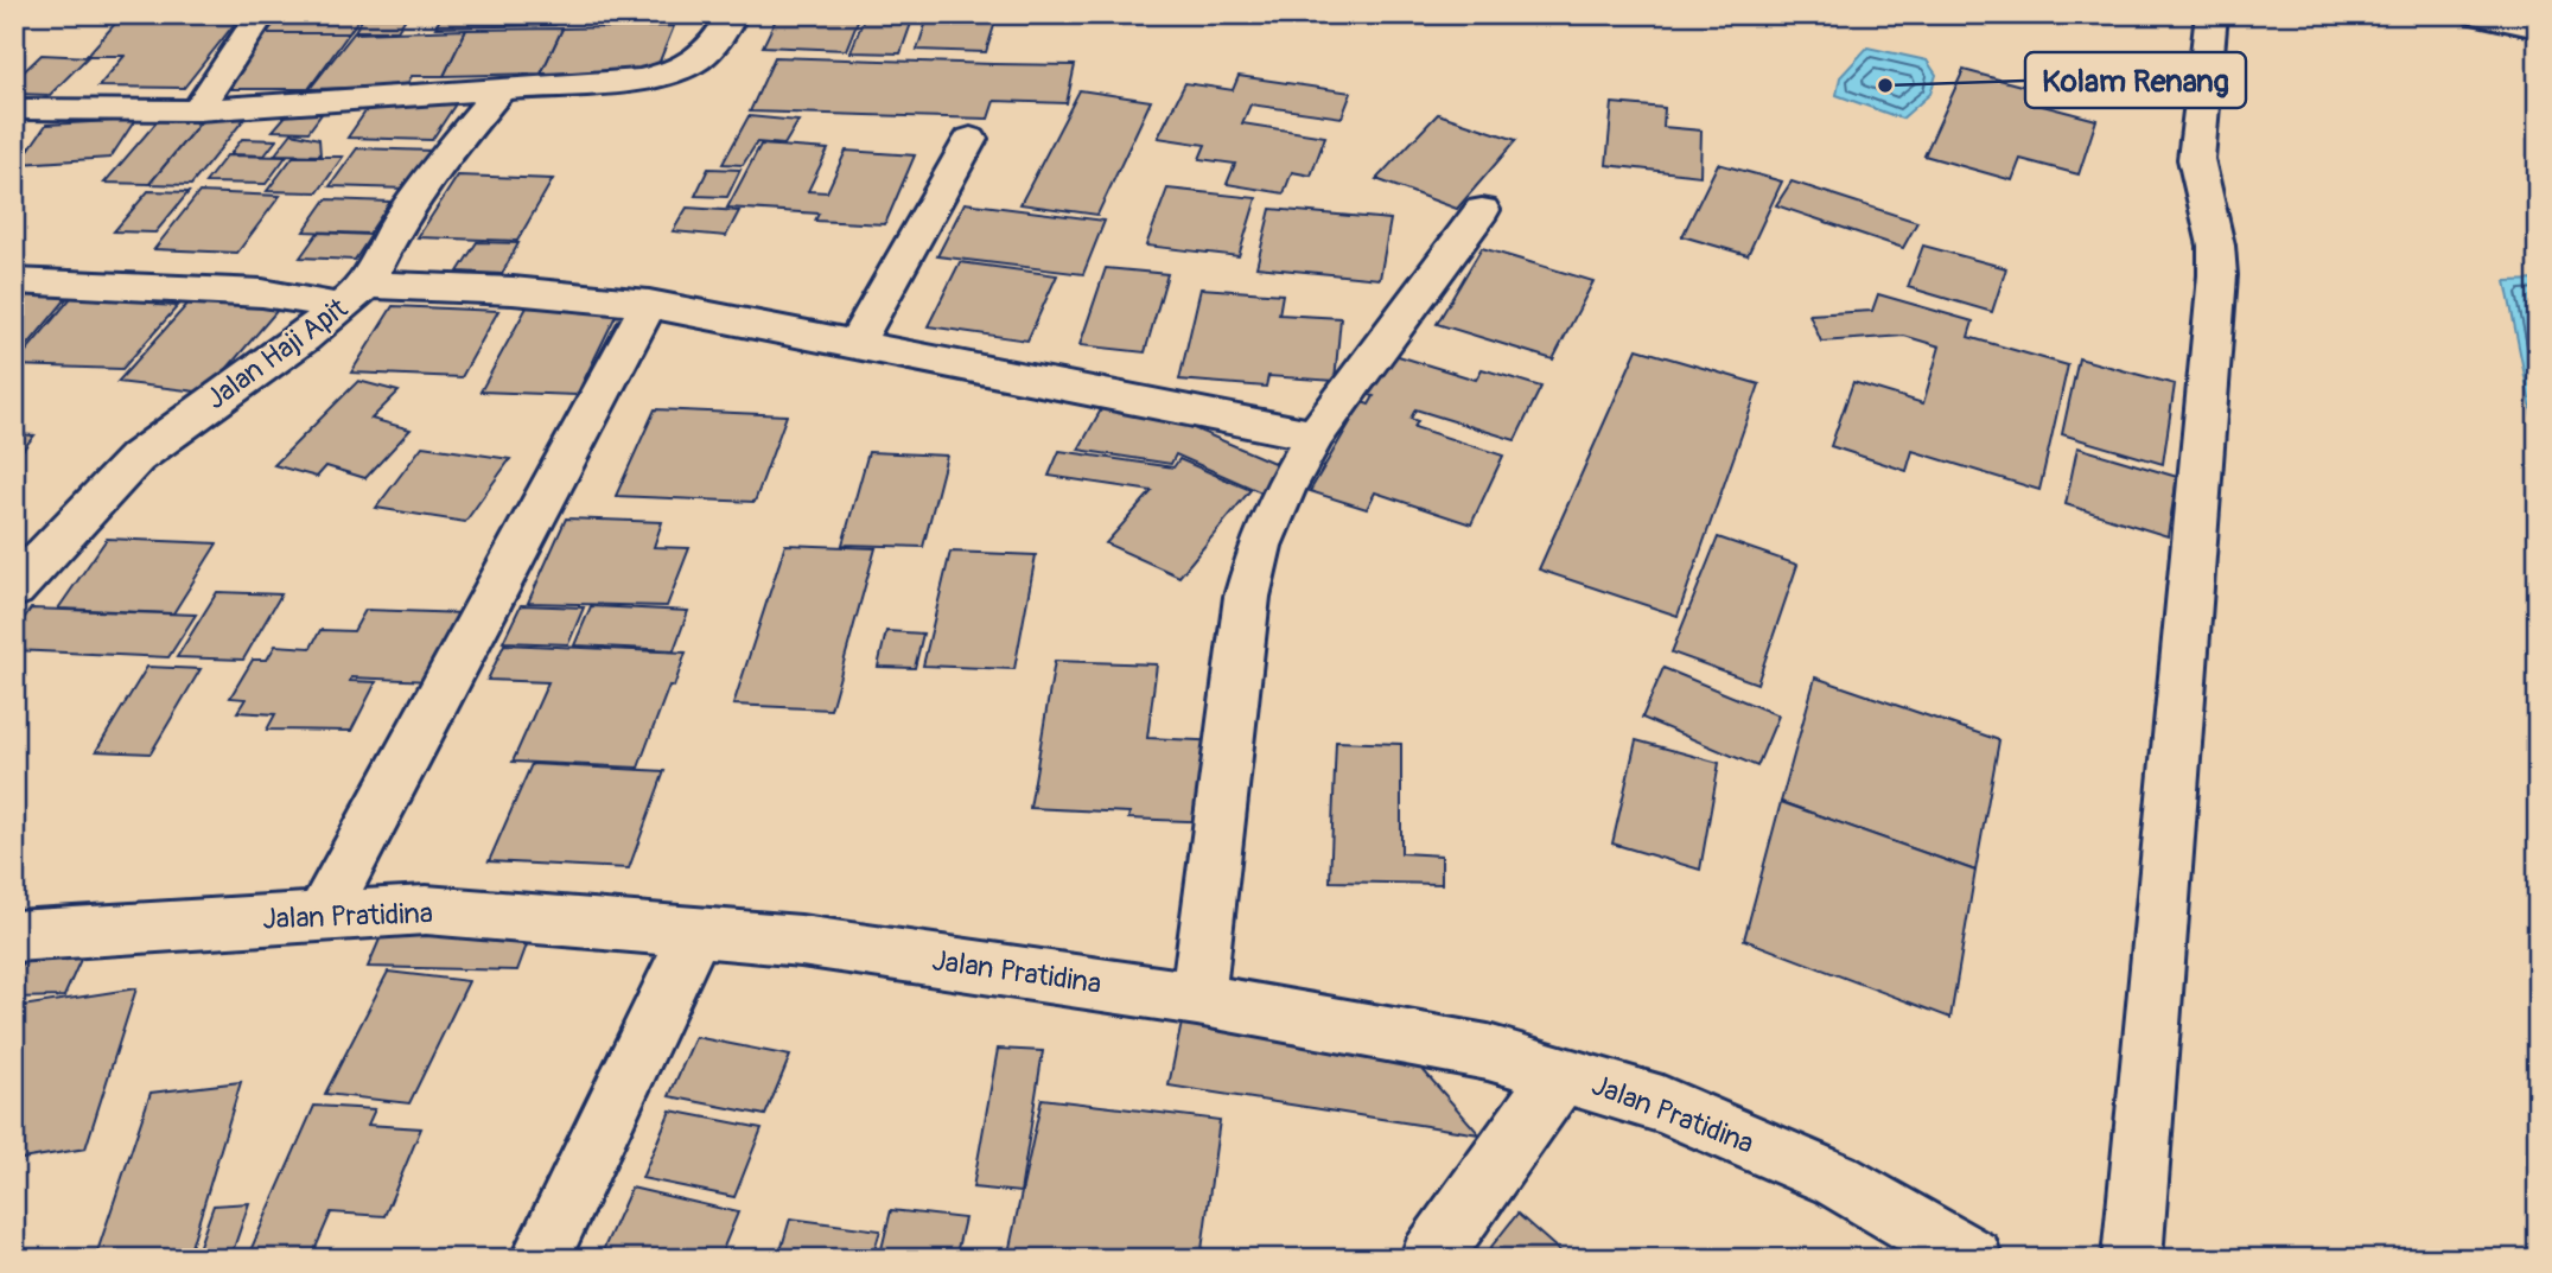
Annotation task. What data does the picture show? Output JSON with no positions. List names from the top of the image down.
{
  "streets": {
    "street": ["Jalan Haji Apit", "Jalan Pratidina"]
  },
  "places": ["Kolam Renang"]
}
